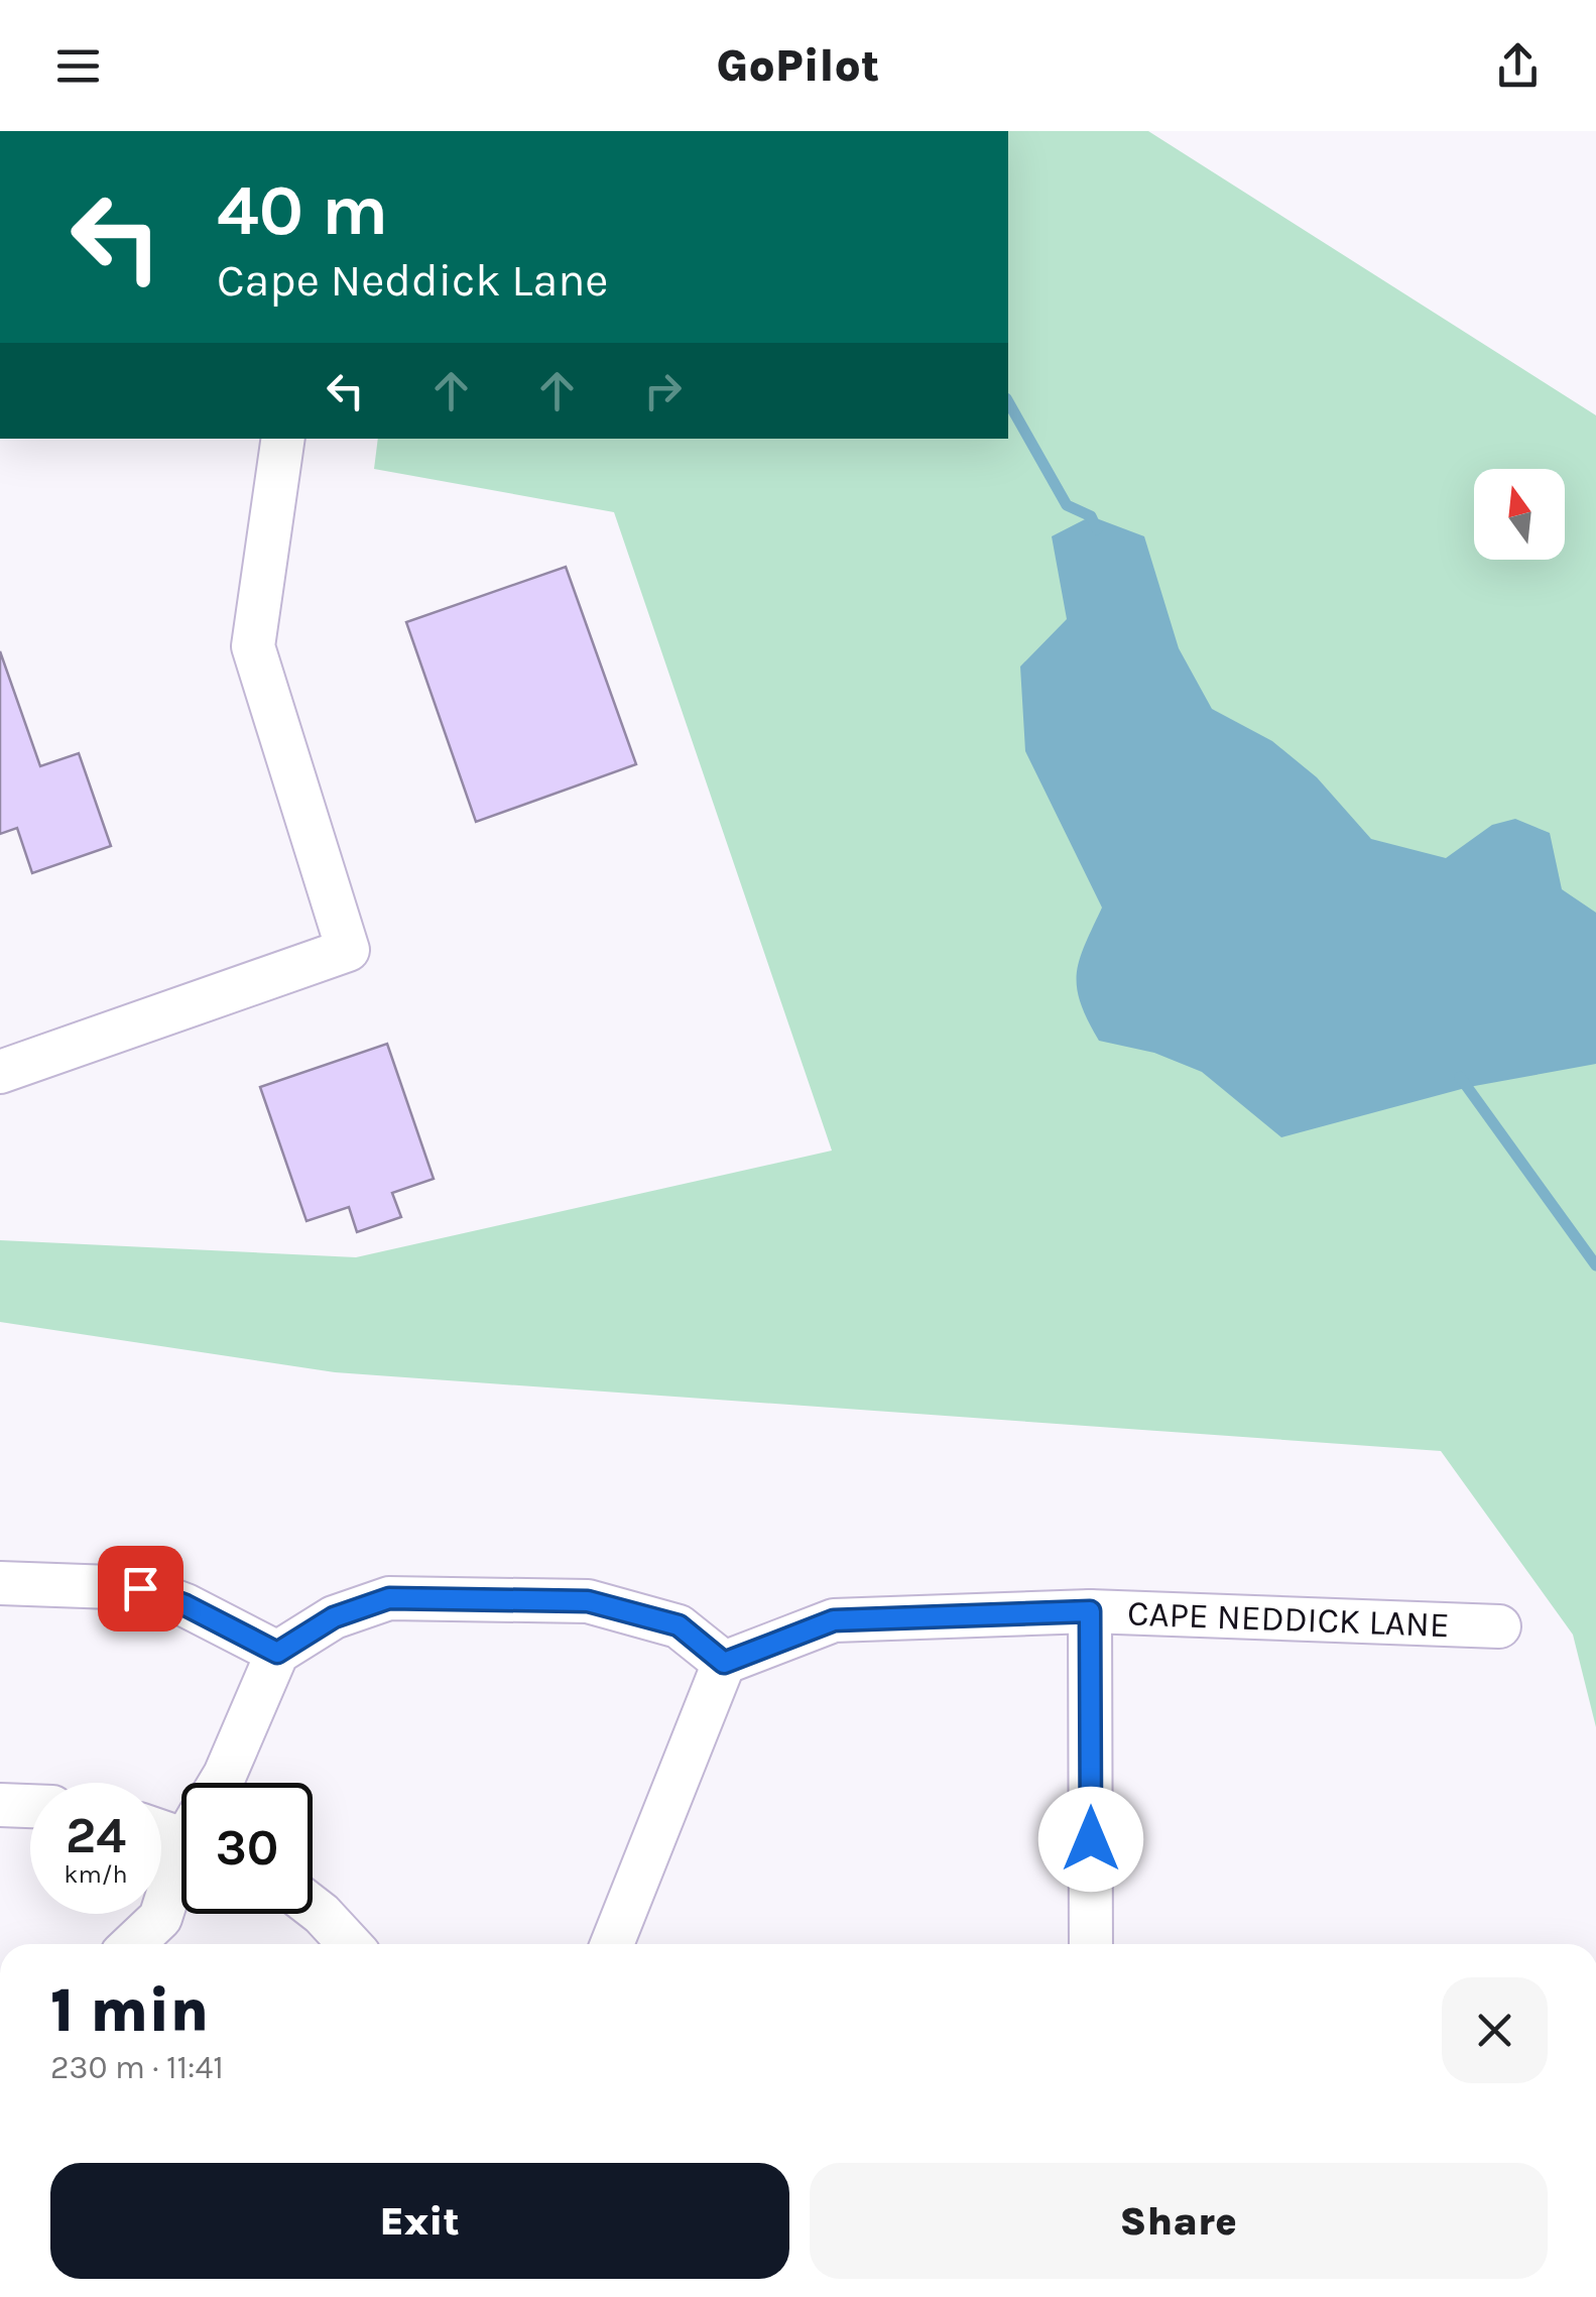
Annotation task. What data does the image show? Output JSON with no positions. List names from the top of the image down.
{
  "streets": {
    "street": ["CAPE NEDDICK LANE"]
  },
  "north": "top",
  "page": {
    "header": "GoPilot",
    "turn": ["40 m", "Cape Neddick Lane"],
    "speed": "24 km/h",
    "limit": "30",
    "heading": ["1 min", "230 m · 11:41"],
    "buttons": ["Exit", "Share"]
  }
}
